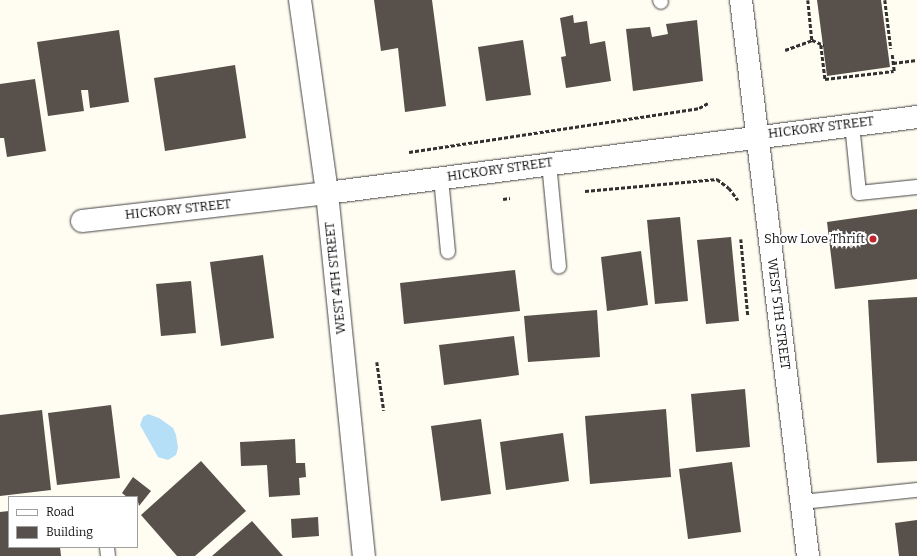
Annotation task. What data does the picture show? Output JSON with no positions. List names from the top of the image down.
{
  "streets": {
    "street": ["HICKORY STREET", "WEST 4TH STREET", "WEST 5TH STREET"]
  },
  "crossings": [
    ["HICKORY STREET", "WEST 4TH STREET"],
    ["HICKORY STREET", "WEST 5TH STREET"]
  ],
  "places": ["Show Love Thrift"],
  "legend": ["Road", "Building"]
}
